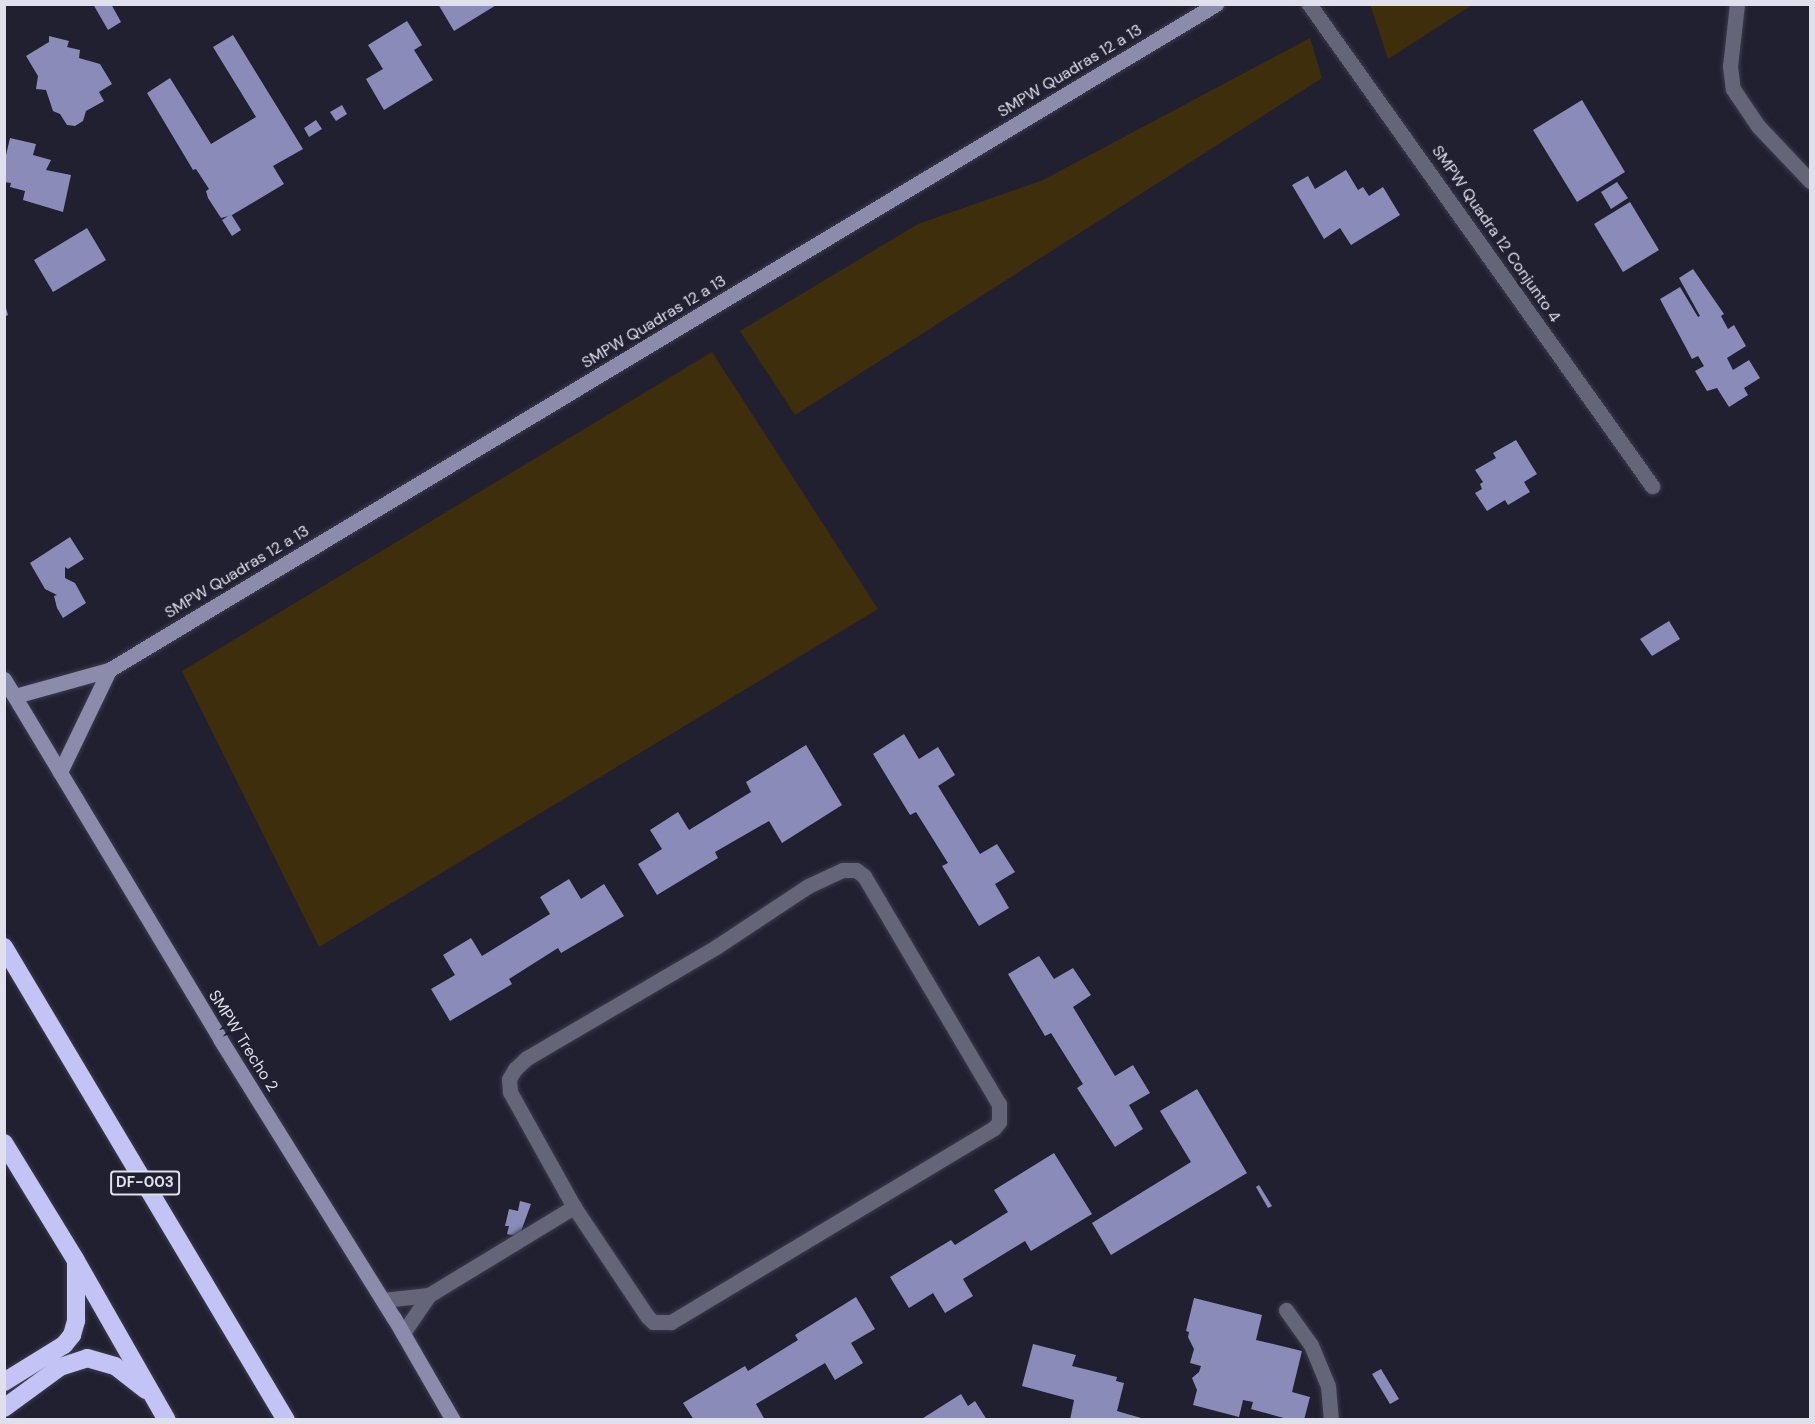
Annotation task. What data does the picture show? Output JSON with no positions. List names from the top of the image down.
{
  "streets": {
    "highway": ["DF-003"],
    "street": ["SMPW Quadras 12 a 13", "SMPW Quadra 12 Conjunto 4", "SMPW Trecho 2"]
  },
  "crossings": [
    ["SMPW Quadras 12 a 13", "SMPW Trecho 2"]
  ]
}
